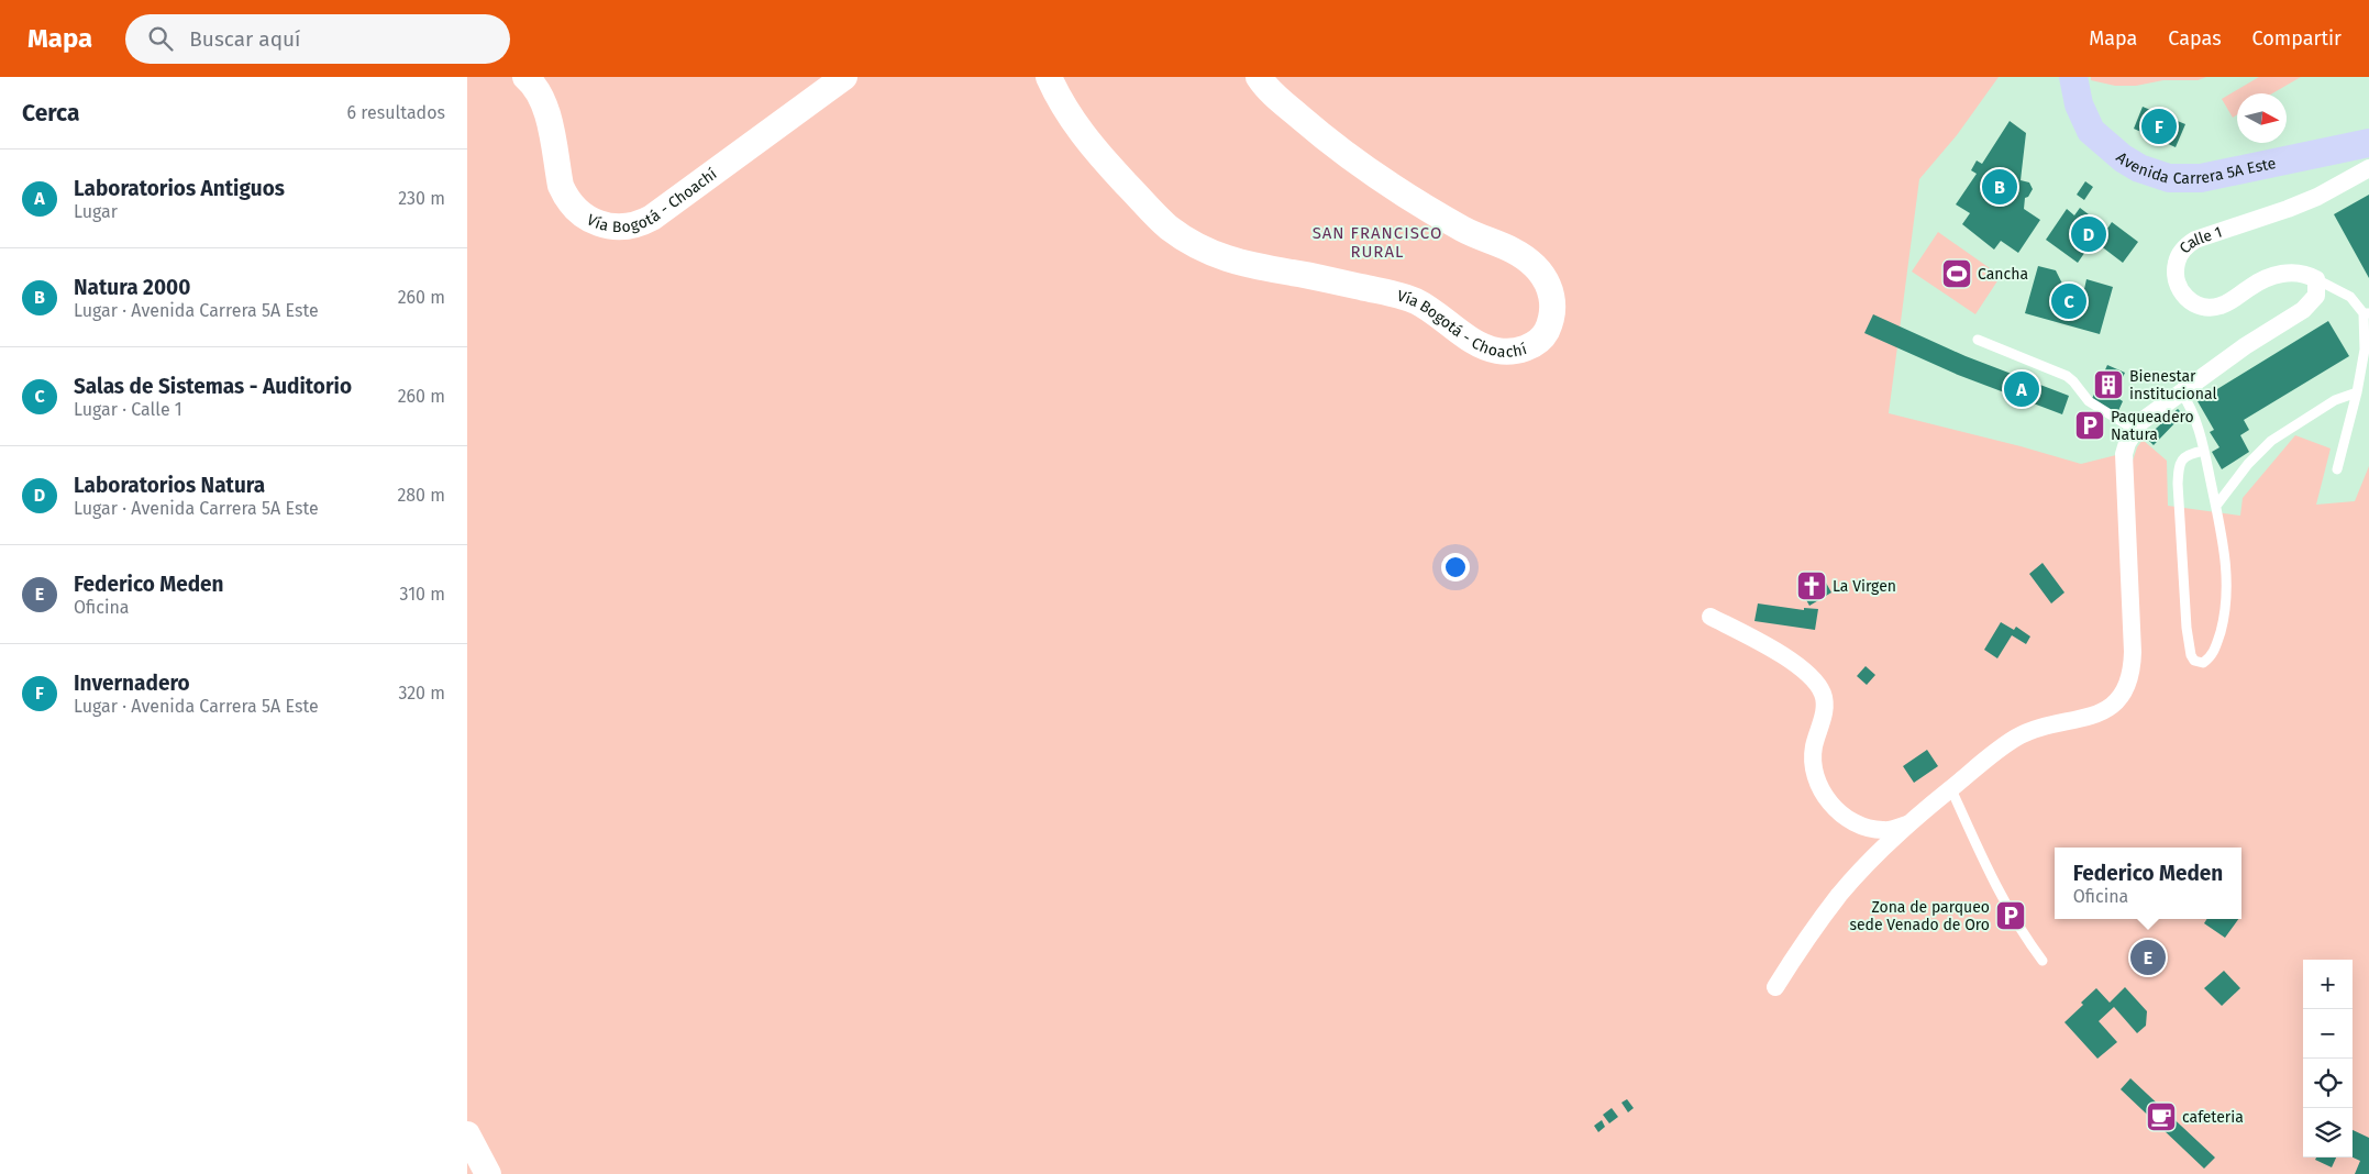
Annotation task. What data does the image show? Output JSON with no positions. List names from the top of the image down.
{
  "streets": {
    "main road": ["Avenida Carrera 5A Este", "Vía Bogotá - Choachí"],
    "street": ["Calle 1"]
  },
  "districts": ["SAN FRANCISCO RURAL"],
  "places": {
    "sports": ["Cancha"],
    "building": ["Bienestar institucional"],
    "parking": ["Paqueadero Natura", "Zona de parqueo sede Venado de Oro"],
    "church": ["La Virgen"],
    "cafe": ["cafeteria"]
  },
  "north": "right",
  "page": {
    "header": "Mapa",
    "search": "Buscar aquí",
    "nav": ["Mapa", "Capas", "Compartir"],
    "heading": ["Cerca", "6 resultados"],
    "pins": [
      "F",
      "B",
      "D",
      "C",
      "A",
      "E"
    ],
    "list": [
      {
        "mark": "A",
        "name": "Laboratorios Antiguos",
        "note": "Lugar",
        "value": "230 m"
      },
      {
        "mark": "B",
        "name": "Natura 2000",
        "note": "Lugar · Avenida Carrera 5A Este",
        "value": "260 m"
      },
      {
        "mark": "C",
        "name": "Salas de Sistemas - Auditorio",
        "note": "Lugar · Calle 1",
        "value": "260 m"
      },
      {
        "mark": "D",
        "name": "Laboratorios Natura",
        "note": "Lugar · Avenida Carrera 5A Este",
        "value": "280 m"
      },
      {
        "mark": "E",
        "name": "Federico Meden",
        "note": "Oficina",
        "value": "310 m"
      },
      {
        "mark": "F",
        "name": "Invernadero",
        "note": "Lugar · Avenida Carrera 5A Este",
        "value": "320 m"
      }
    ],
    "popup": ["Federico Meden", "Oficina"],
    "map_buttons": ["+", "−"]
  }
}
